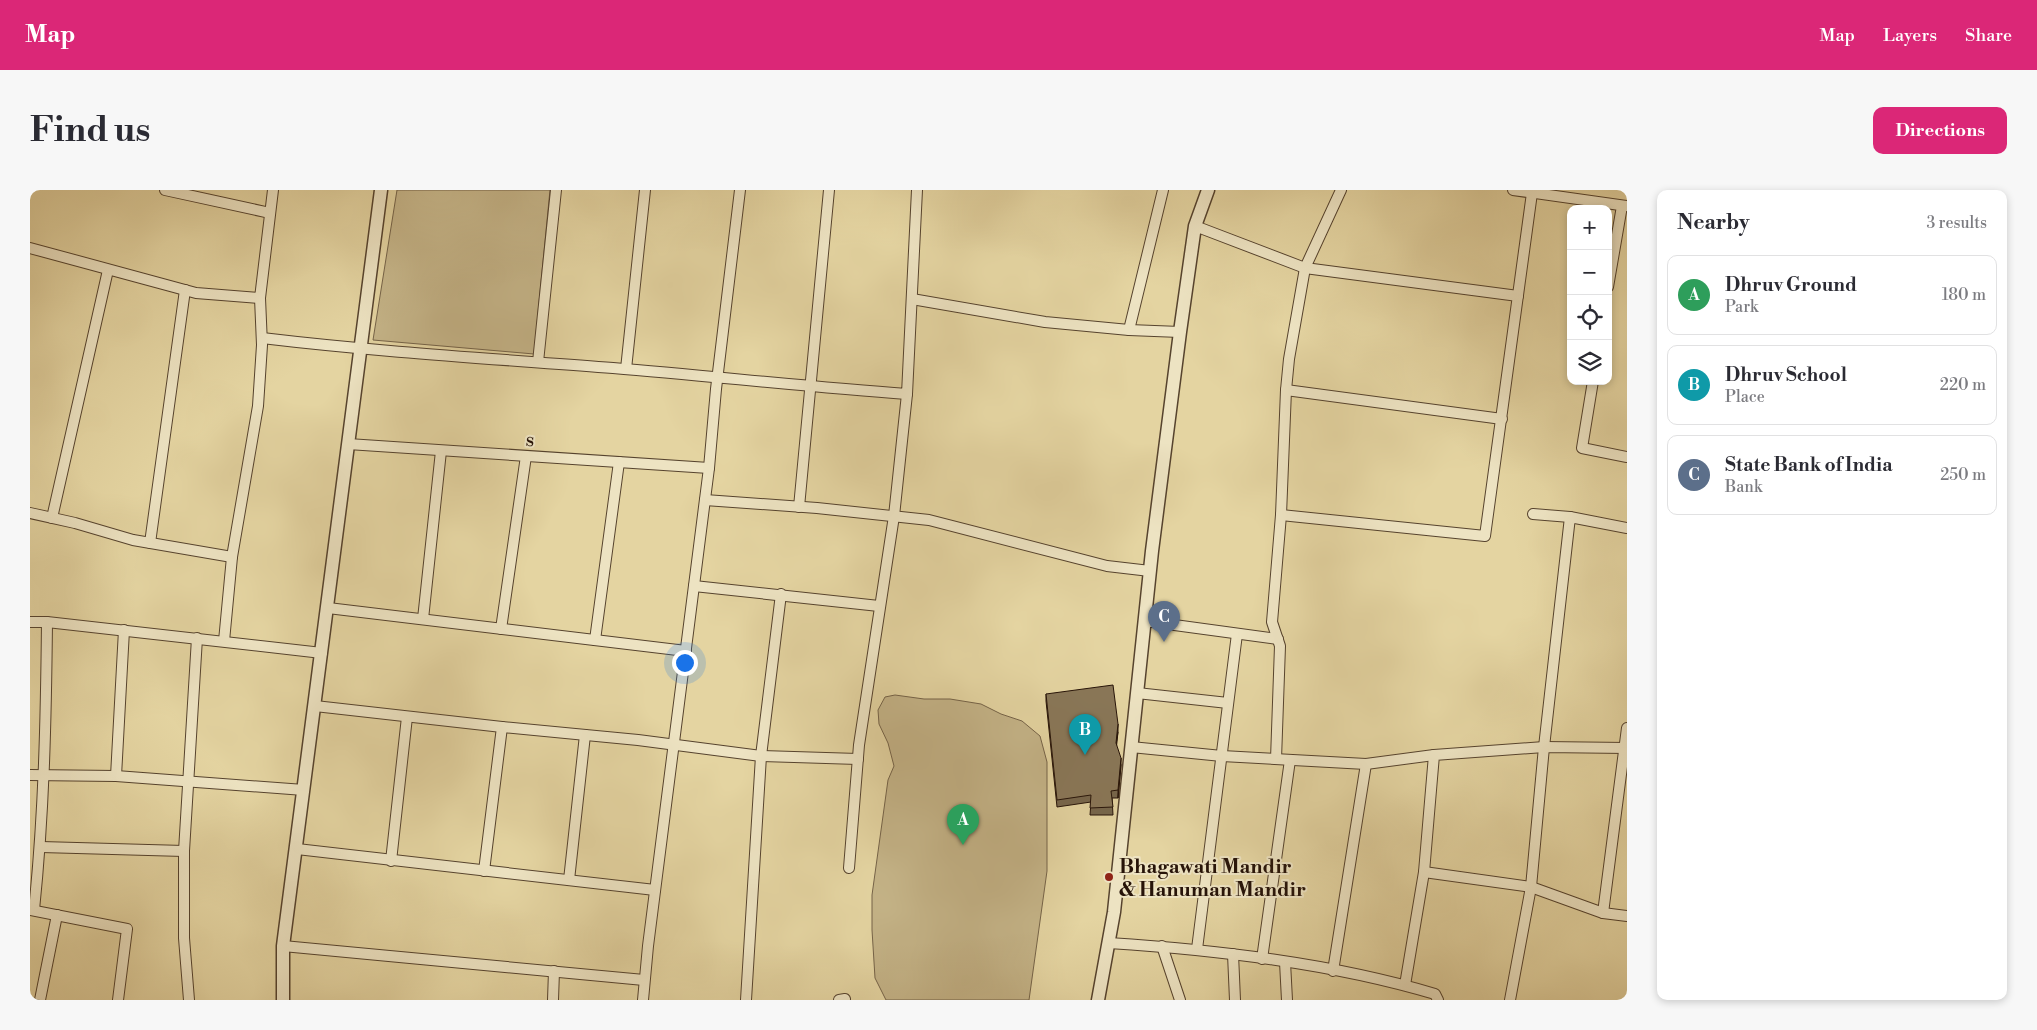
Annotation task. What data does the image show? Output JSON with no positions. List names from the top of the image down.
{
  "streets": {
    "street": ["s"]
  },
  "places": ["Bhagawati Mandir & Hanuman Mandir"],
  "page": {
    "header": "Map",
    "nav": ["Map", "Layers", "Share"],
    "buttons": "Directions",
    "title": "Find us",
    "heading": ["Nearby", "3 results"],
    "map_buttons": ["+", "−"],
    "list": [
      {
        "mark": "A",
        "name": "Dhruv Ground",
        "note": "Park",
        "value": "180 m"
      },
      {
        "mark": "B",
        "name": "Dhruv School",
        "note": "Place",
        "value": "220 m"
      },
      {
        "mark": "C",
        "name": "State Bank of India",
        "note": "Bank",
        "value": "250 m"
      }
    ],
    "pins": ["C", "B", "A"]
  }
}
